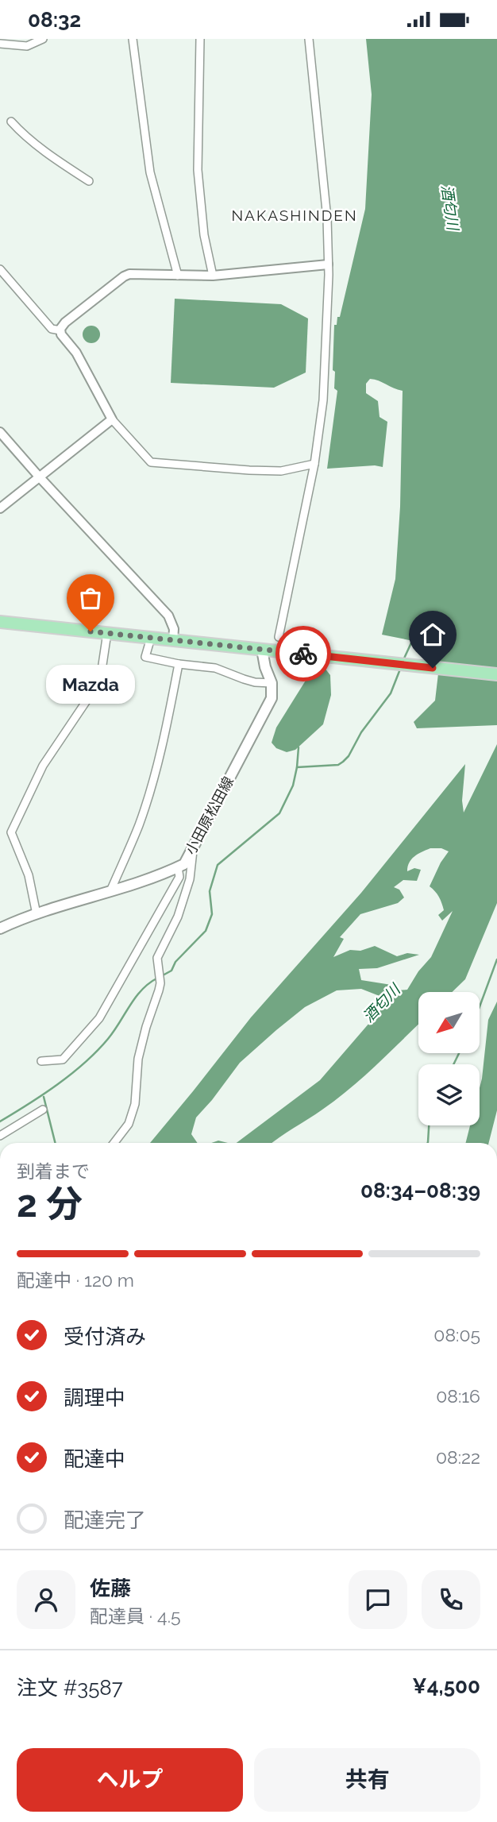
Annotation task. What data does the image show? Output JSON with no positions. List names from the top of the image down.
{
  "streets": {
    "main road": ["小田原松田線"]
  },
  "districts": ["NAKASHINDEN"],
  "water": ["酒匂川"],
  "places": ["Mazda"],
  "north": "bottom left",
  "page": {
    "status": "08:32",
    "bubble": "Mazda",
    "heading": ["2 分", "到着まで", "08:34–08:39"],
    "panel": [
      "佐藤",
      "配達員 · 4.5",
      "注文 #3587",
      "¥4,500"
    ],
    "bar": "配達中 · 120 m",
    "list": [
      ["受付済み", "08:05"],
      ["調理中", "08:16"],
      ["配達中", "08:22"],
      "配達完了"
    ],
    "buttons": ["ヘルプ", "共有"]
  }
}
